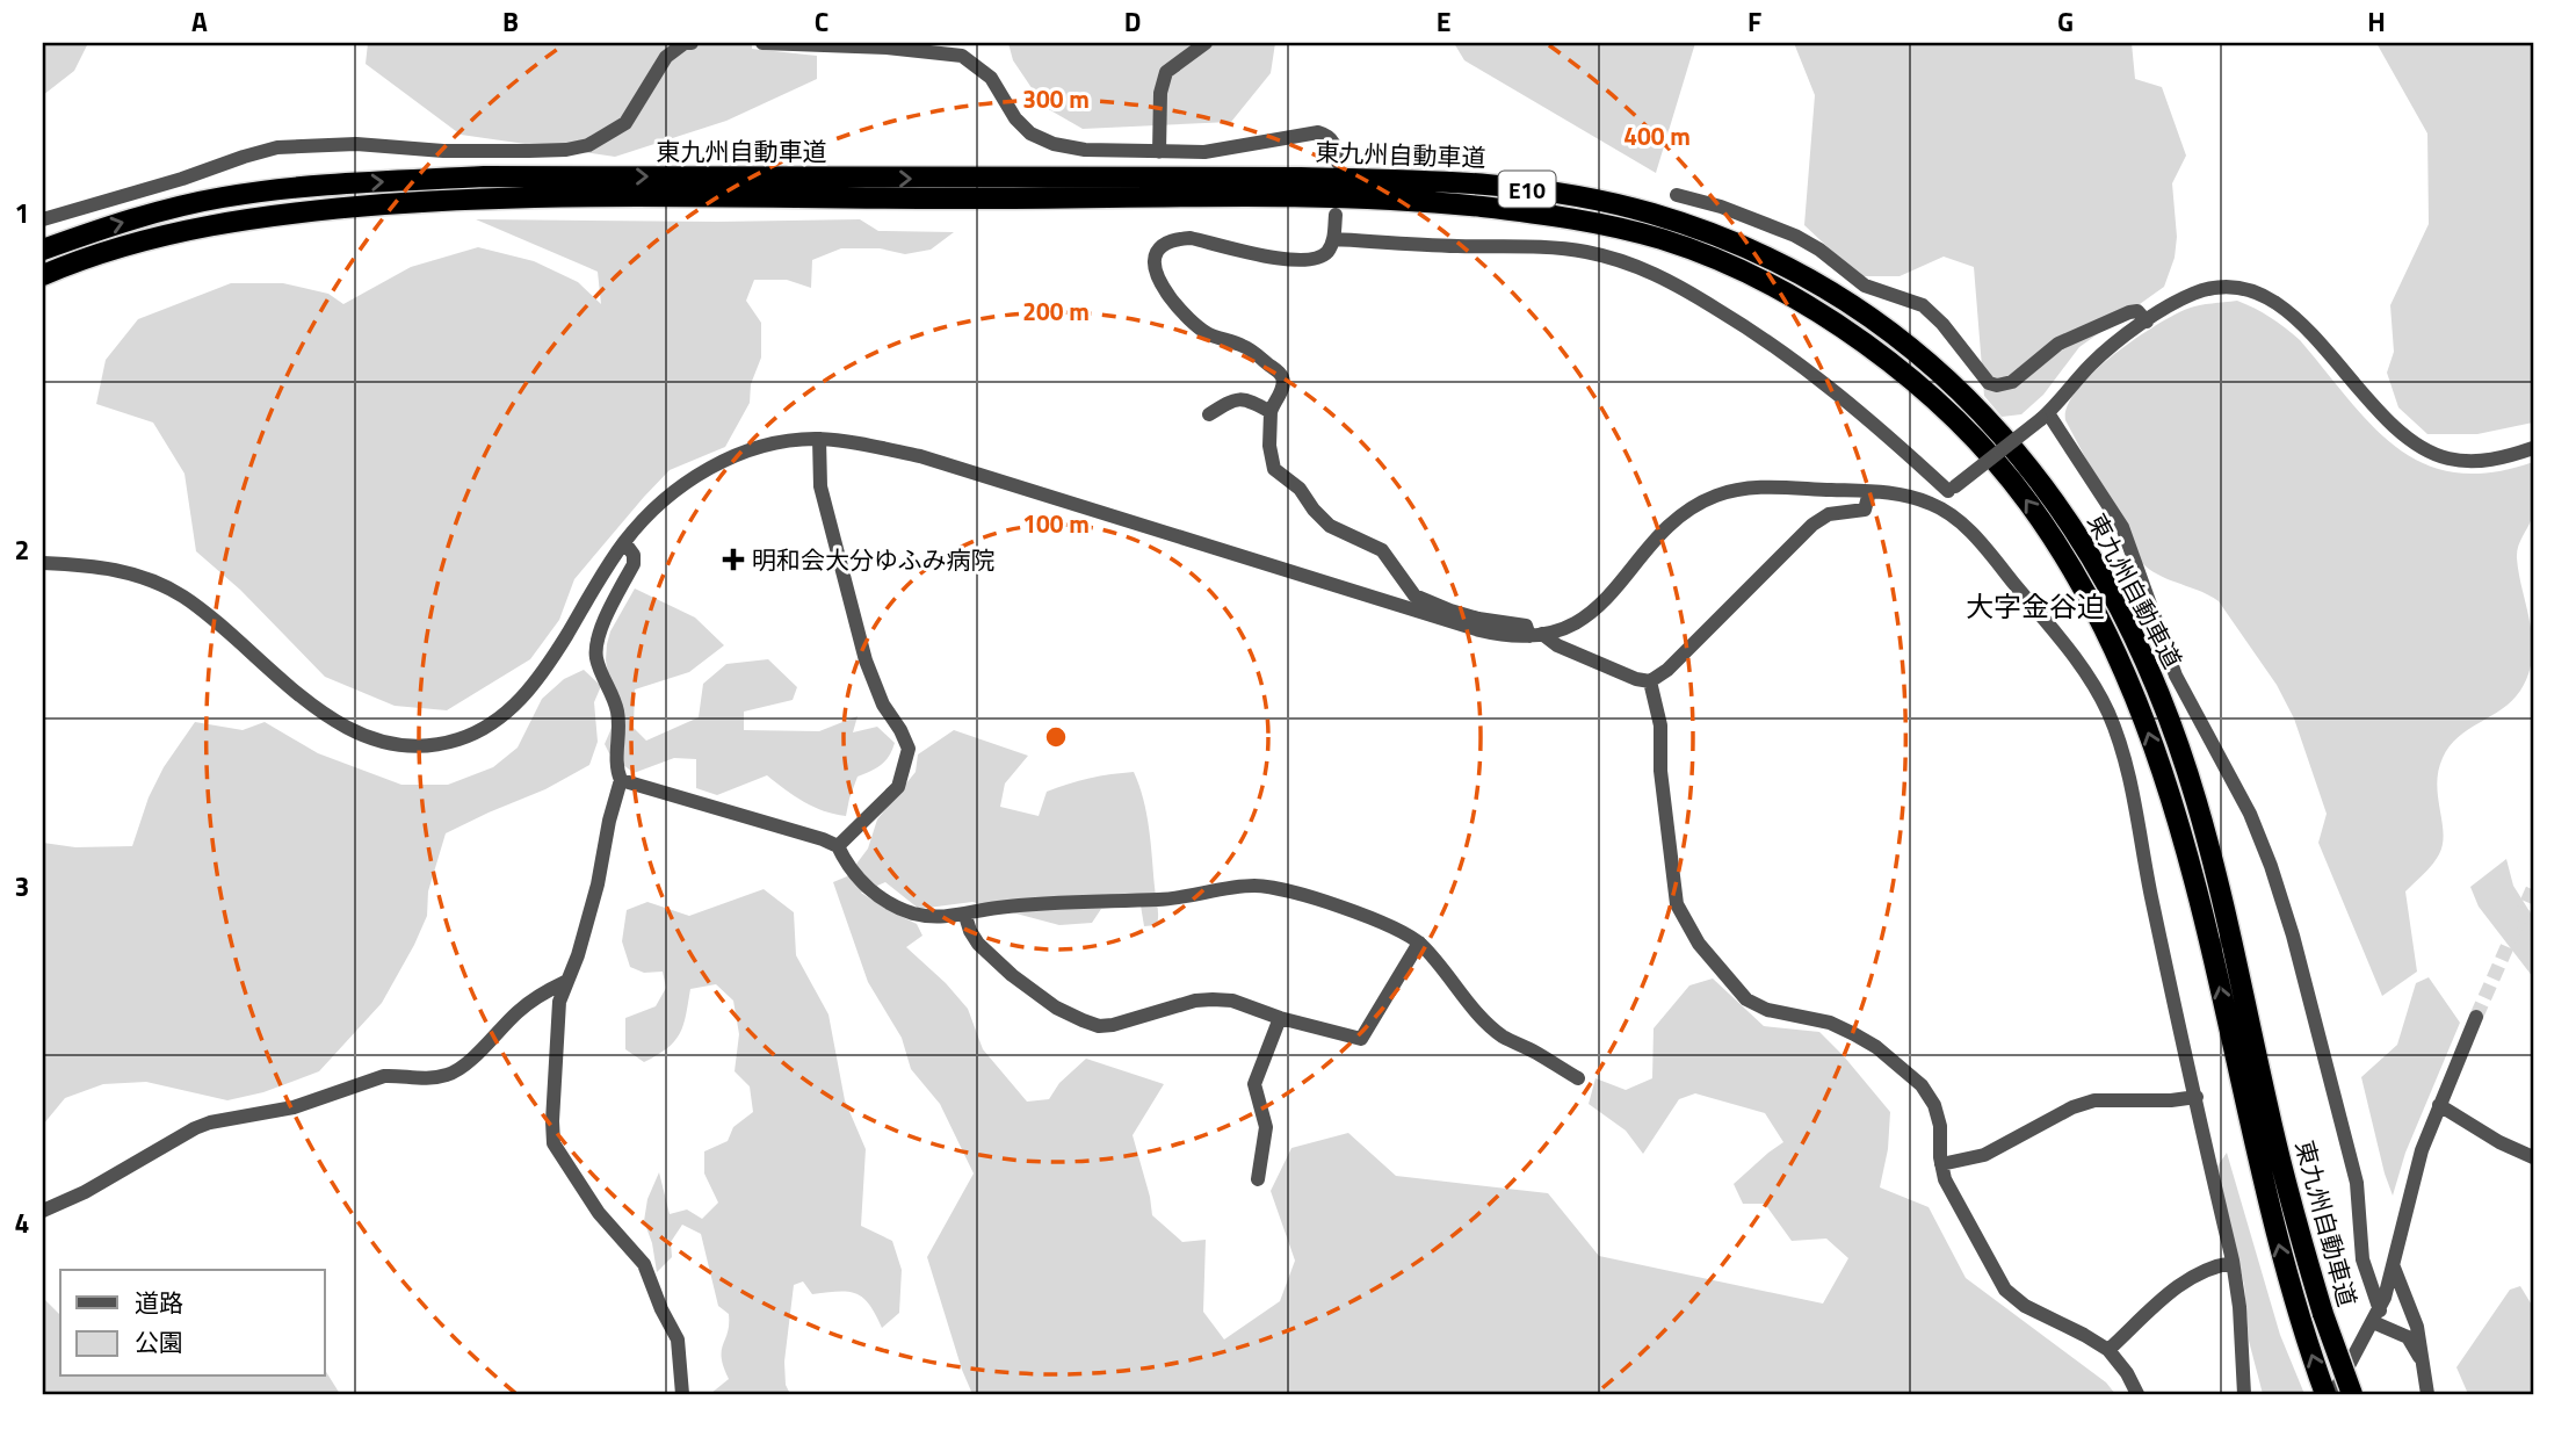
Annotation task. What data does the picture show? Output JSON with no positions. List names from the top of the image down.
{
  "streets": {
    "highway": ["東九州自動車道", "E10"]
  },
  "districts": ["大字金谷迫"],
  "places": {
    "health": ["明和会大分ゆふみ病院"]
  },
  "legend": ["道路", "公園"],
  "grid": {
    "columns": [
      "A",
      "B",
      "C",
      "D",
      "E",
      "F",
      "G",
      "H"
    ],
    "rows": [
      "1",
      "2",
      "3",
      "4"
    ]
  },
  "rings": [
    "300 m",
    "400 m",
    "200 m",
    "100 m"
  ]
}
